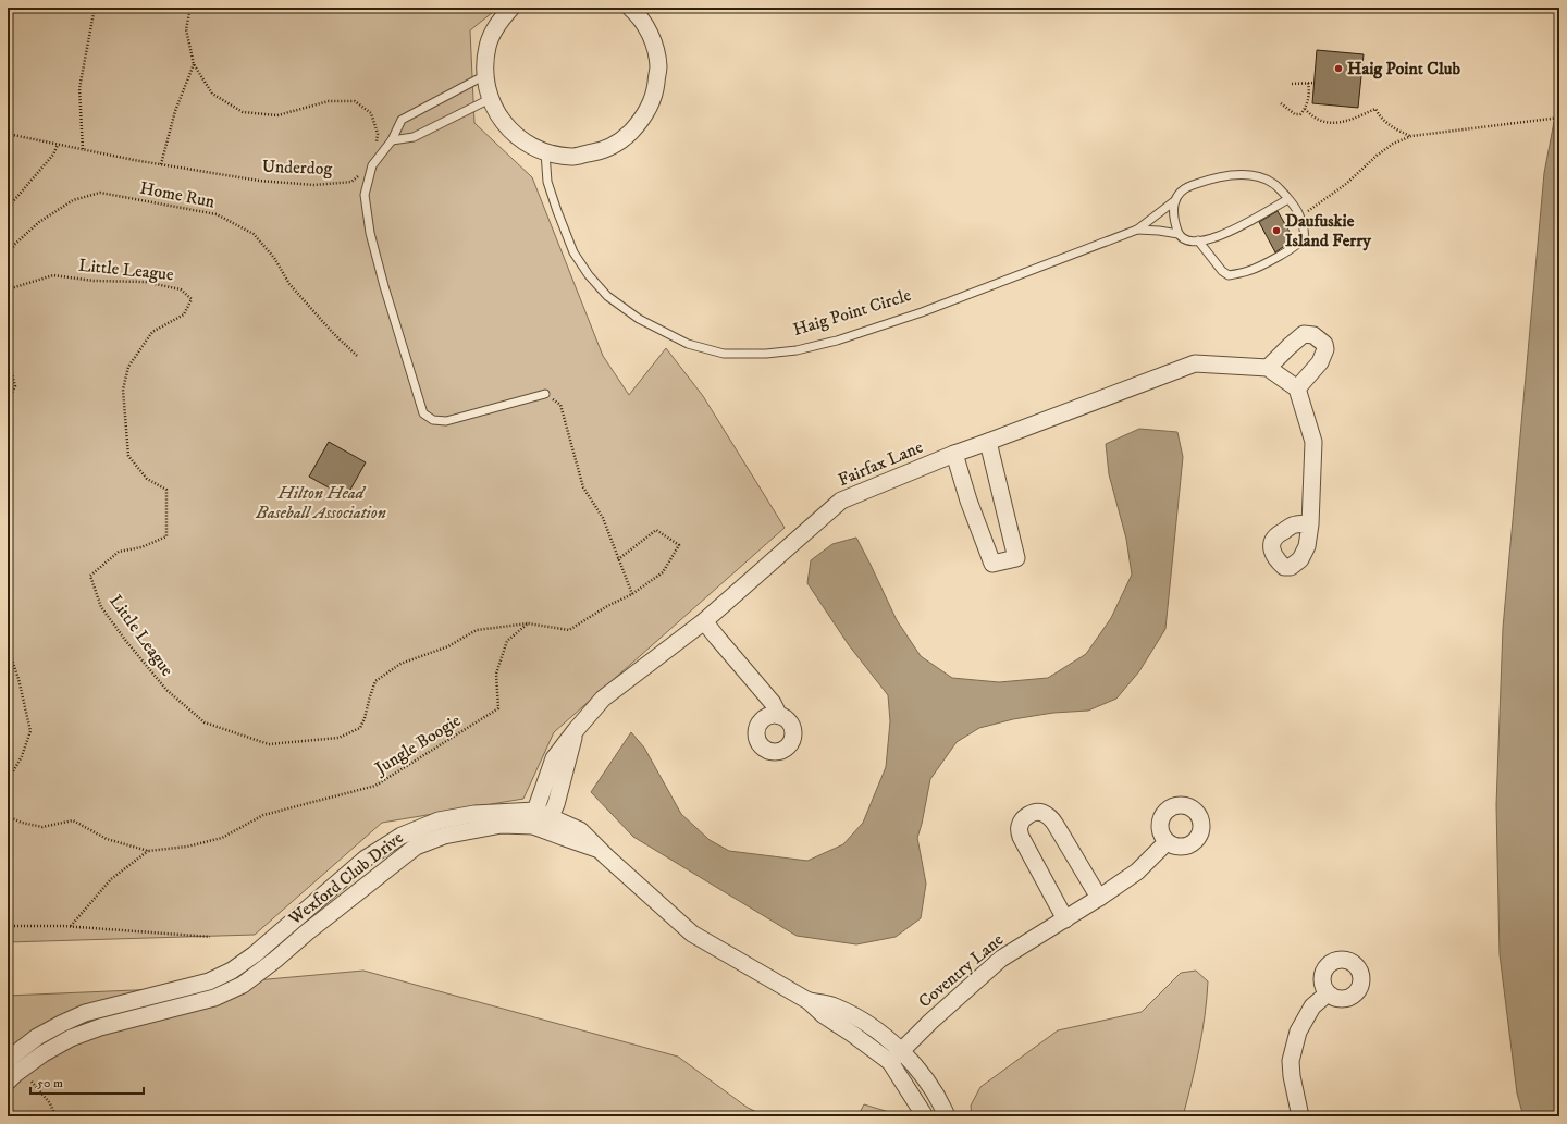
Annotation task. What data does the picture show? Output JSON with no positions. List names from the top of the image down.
{
  "streets": {
    "street": ["Fairfax Lane", "Wexford Club Drive", "Coventry Lane"],
    "lane": ["Haig Point Circle"],
    "path": [
      "Underdog",
      "Home Run",
      "Little League",
      "Jungle Boogie"
    ]
  },
  "crossings": [
    ["Little League", "Jungle Boogie"],
    ["Fairfax Lane", "Wexford Club Drive"],
    ["Wexford Club Drive", "Coventry Lane"]
  ],
  "parks": ["Hilton Head Baseball Association"],
  "places": ["Haig Point Club", "Daufuskie Island Ferry"],
  "scale_bar": "50 m"
}
